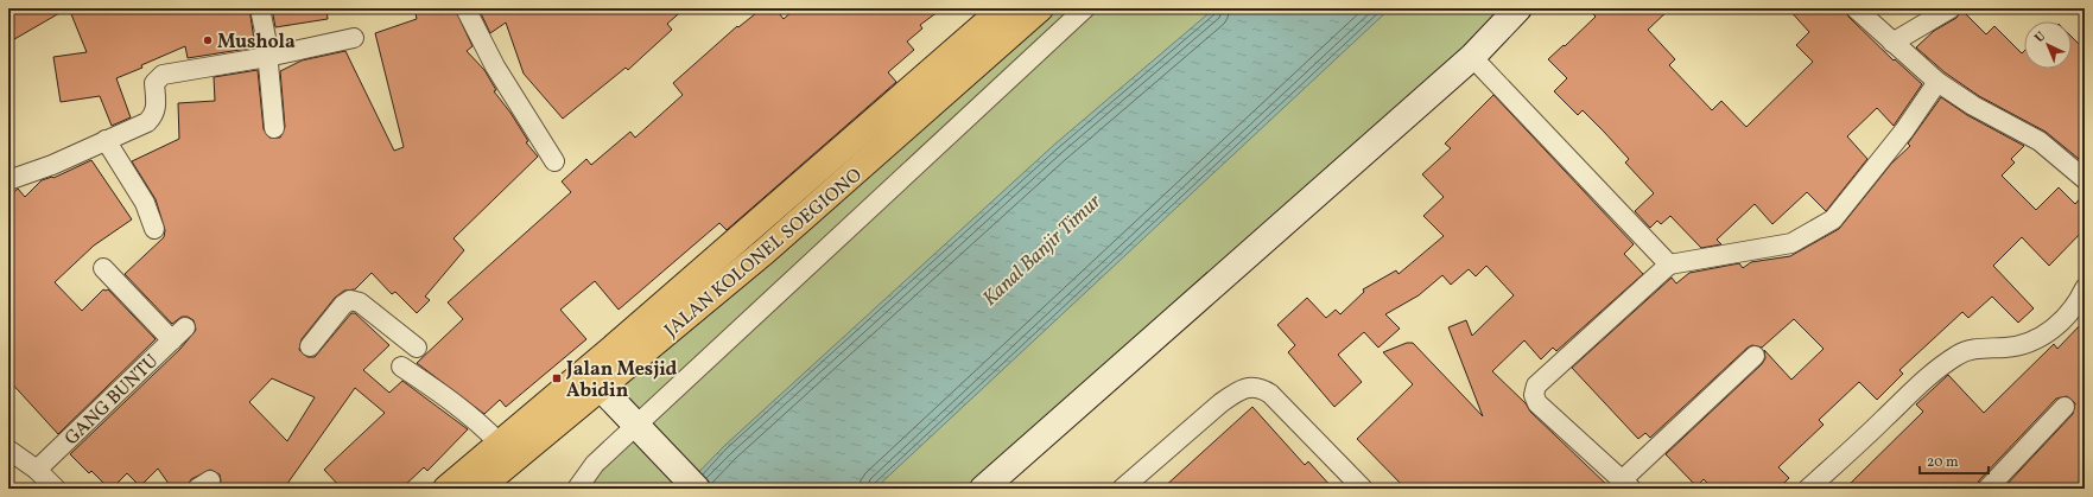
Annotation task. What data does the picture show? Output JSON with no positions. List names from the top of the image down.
{
  "streets": {
    "main road": ["JALAN KOLONEL SOEGIONO"],
    "street": ["GANG BUNTU"]
  },
  "water": ["Kanal Banjir Timur"],
  "places": {
    "other": ["Mushola"],
    "transit": ["Jalan Mesjid Abidin"]
  },
  "scale_bar": "20 m",
  "north": "top left"
}
